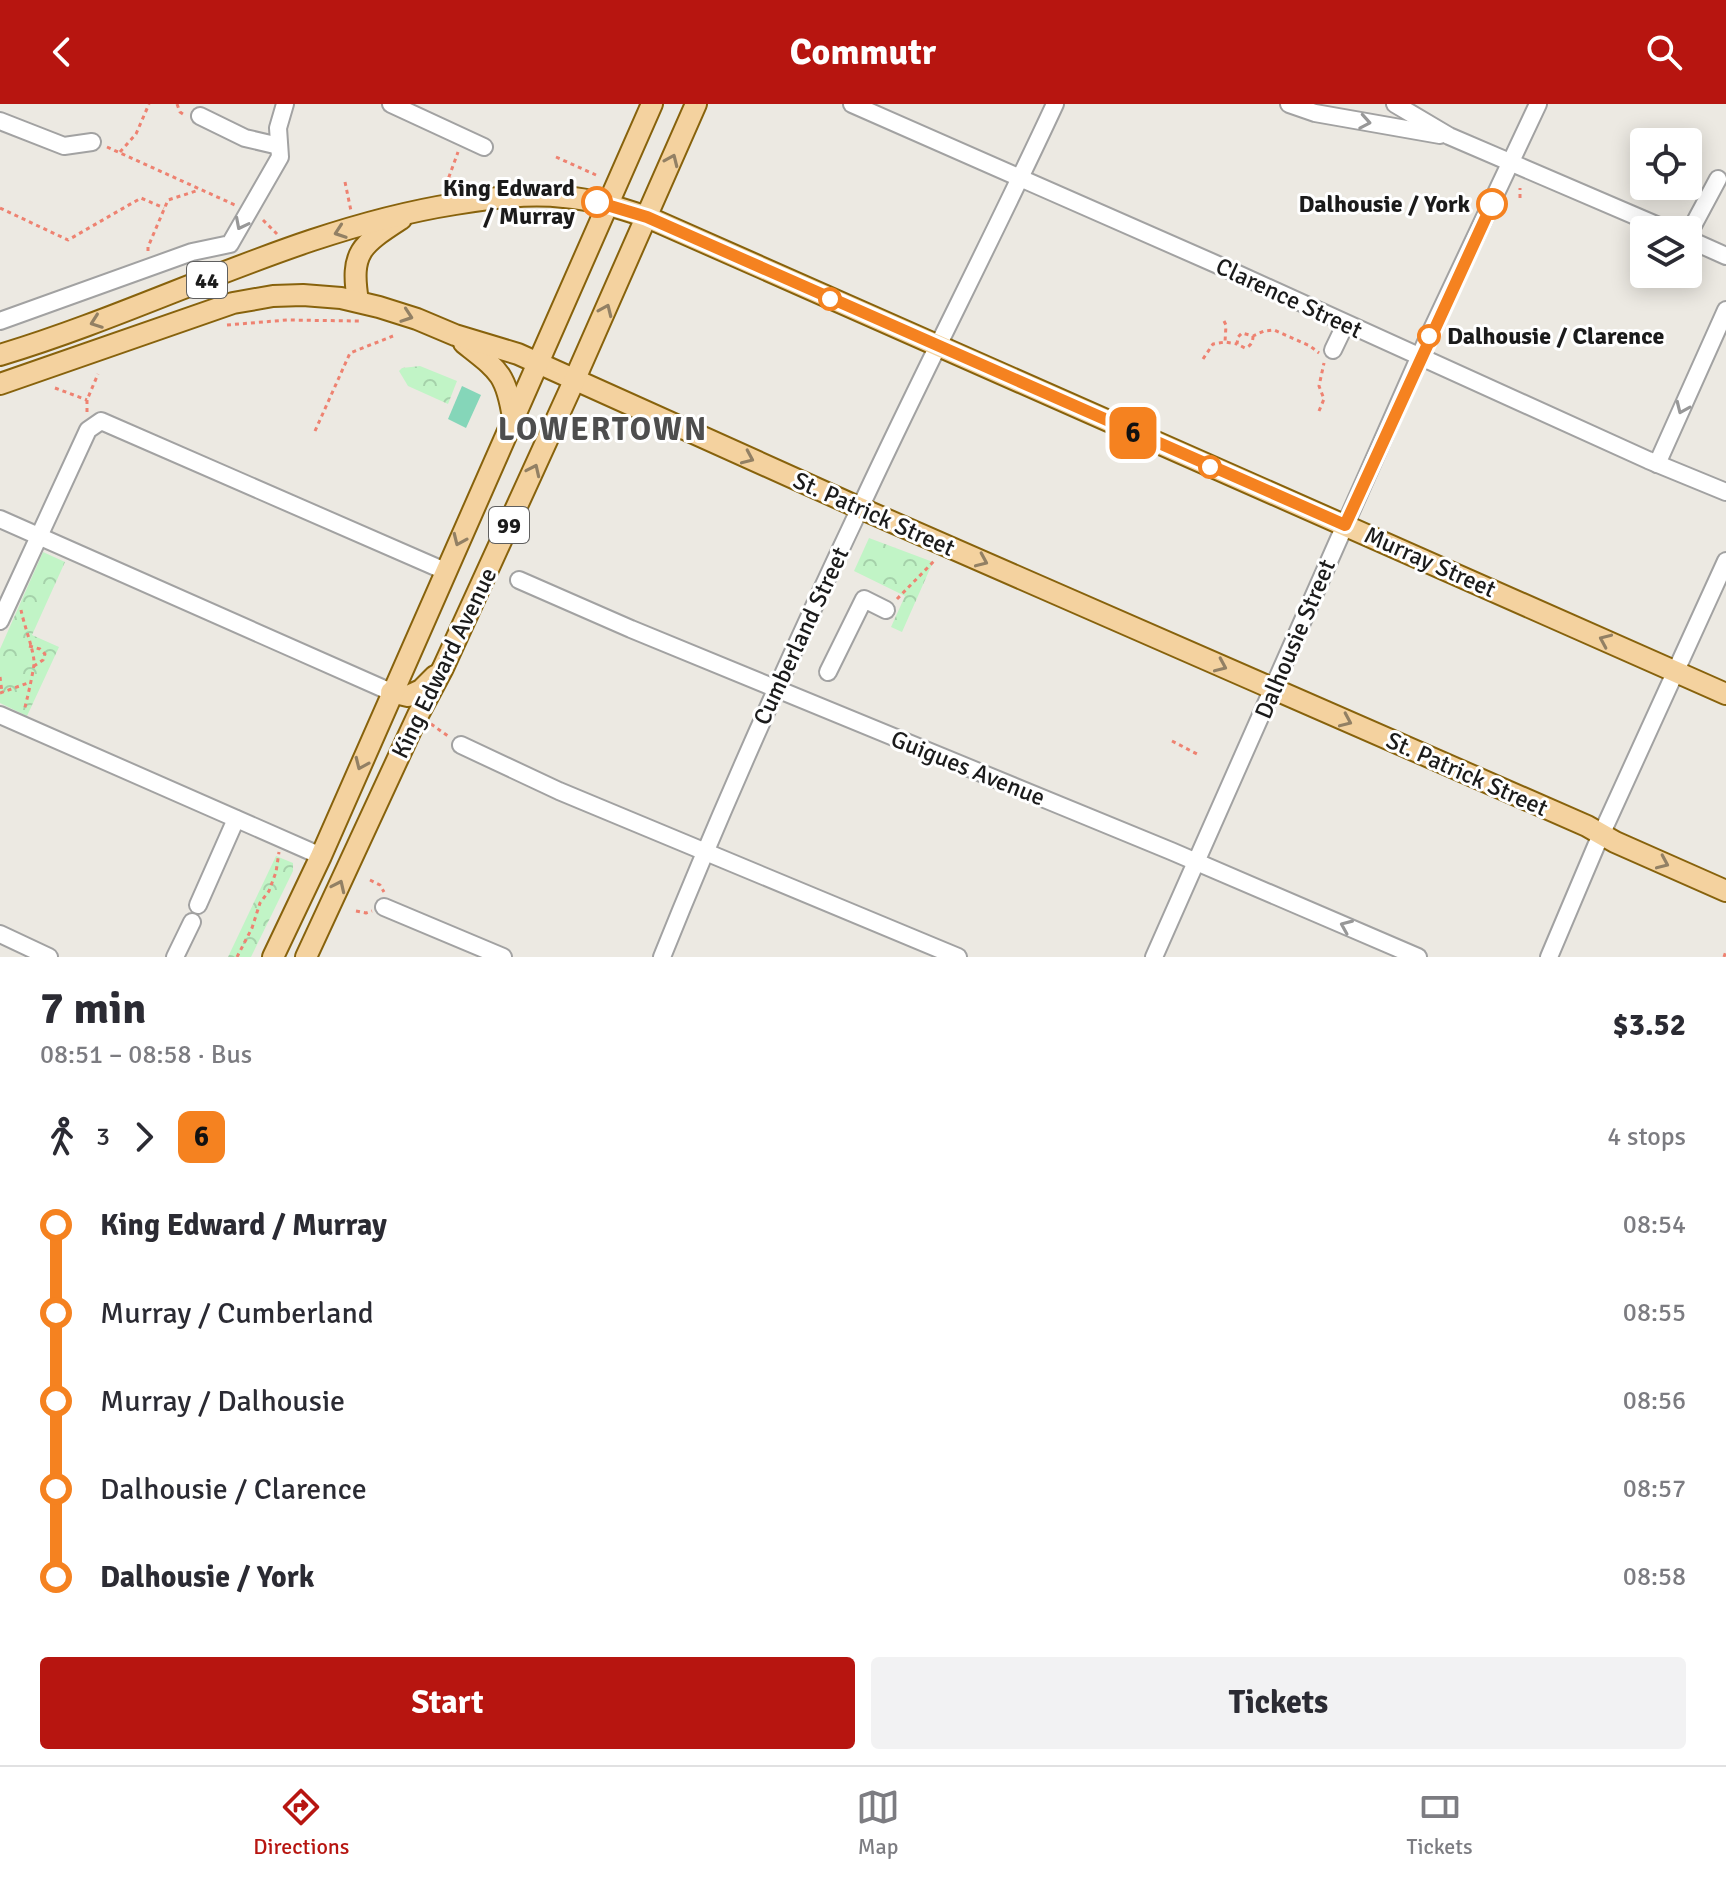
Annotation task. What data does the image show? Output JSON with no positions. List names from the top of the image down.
{
  "streets": {
    "main road": [
      "44",
      "St. Patrick Street",
      "99",
      "Murray Street",
      "King Edward Avenue"
    ],
    "street": [
      "Clarence Street",
      "Cumberland Street",
      "Dalhousie Street",
      "Guigues Avenue"
    ]
  },
  "crossings": [
    ["44", "Murray Street"],
    ["Clarence Street", "Cumberland Street"],
    ["Clarence Street", "Dalhousie Street"],
    ["St. Patrick Street", "Cumberland Street"],
    ["St. Patrick Street", "Dalhousie Street"],
    ["St. Patrick Street", "King Edward Avenue"],
    ["Murray Street", "Cumberland Street"],
    ["Murray Street", "Dalhousie Street"],
    ["Murray Street", "King Edward Avenue"],
    ["Cumberland Street", "Guigues Avenue"],
    ["Dalhousie Street", "Guigues Avenue"]
  ],
  "one_way": ["St. Patrick Street"],
  "districts": ["LOWERTOWN"],
  "places": ["King Edward / Murray", "Dalhousie / York", "Dalhousie / Clarence"],
  "lines": ["bus line 6"],
  "page": {
    "header": "Commutr",
    "on_map": "6",
    "heading": ["7 min", "08:51 – 08:58 · Bus", "$3.52"],
    "legs": ["3", "6", "4 stops"],
    "list": [
      {
        "name": "King Edward / Murray",
        "value": "08:54"
      },
      {
        "name": "Murray / Cumberland",
        "value": "08:55"
      },
      {
        "name": "Murray / Dalhousie",
        "value": "08:56"
      },
      {
        "name": "Dalhousie / Clarence",
        "value": "08:57"
      },
      {
        "name": "Dalhousie / York",
        "value": "08:58"
      }
    ],
    "buttons": ["Start", "Tickets"],
    "tabs": ["Directions", "Map", "Tickets"]
  }
}
